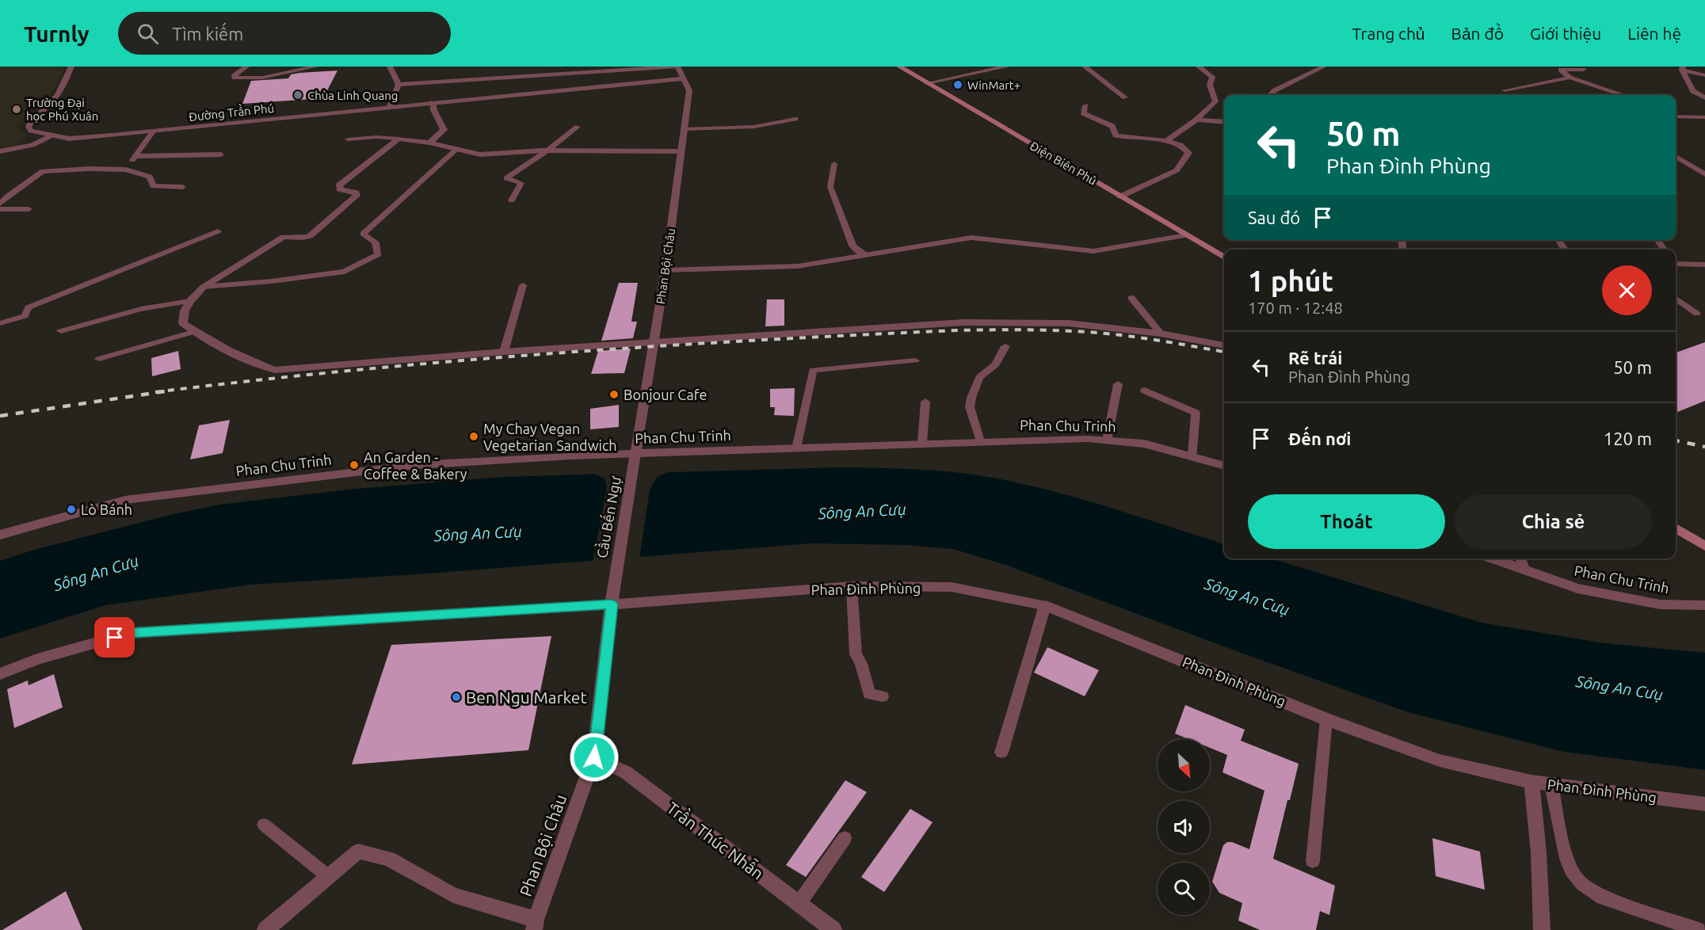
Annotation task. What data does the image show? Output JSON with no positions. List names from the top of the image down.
{
  "streets": {
    "main road": ["Điện Biên Phủ"],
    "street": [
      "Đường Trần Phú",
      "Phan Bội Châu",
      "Phan Chu Trinh",
      "Cầu Bến Ngự",
      "Phan Đình Phùng",
      "Trần Thúc Nhẫn"
    ]
  },
  "crossings": [
    ["Đường Trần Phú", "Phan Bội Châu"],
    ["Phan Bội Châu", "Phan Chu Trinh"],
    ["Phan Bội Châu", "Cầu Bến Ngự"],
    ["Phan Bội Châu", "Phan Đình Phùng"],
    ["Phan Bội Châu", "Trần Thúc Nhẫn"],
    ["Cầu Bến Ngự", "Phan Đình Phùng"]
  ],
  "water": ["Sông An Cựu"],
  "places": [
    "WinMart+",
    "Chùa Linh Quang",
    "Trường Đại học Phú Xuân",
    "Bonjour Cafe",
    "My Chay Vegan Vegetarian Sandwich",
    "An Garden - Coffee & Bakery",
    "Lò Bánh",
    "Ben Ngu Market"
  ],
  "north": "bottom right",
  "page": {
    "header": "Turnly",
    "search": "Tìm kiếm",
    "nav": [
      "Trang chủ",
      "Bản đồ",
      "Giới thiệu",
      "Liên hệ"
    ],
    "turn": ["50 m", "Phan Đình Phùng"],
    "then": "Sau đó",
    "heading": ["1 phút", "170 m · 12:48"],
    "list": [
      {
        "name": "Rẽ trái",
        "note": "Phan Đình Phùng",
        "value": "50 m"
      },
      {
        "name": "Đến nơi",
        "value": "120 m"
      }
    ],
    "buttons": ["Thoát", "Chia sẻ"]
  }
}
